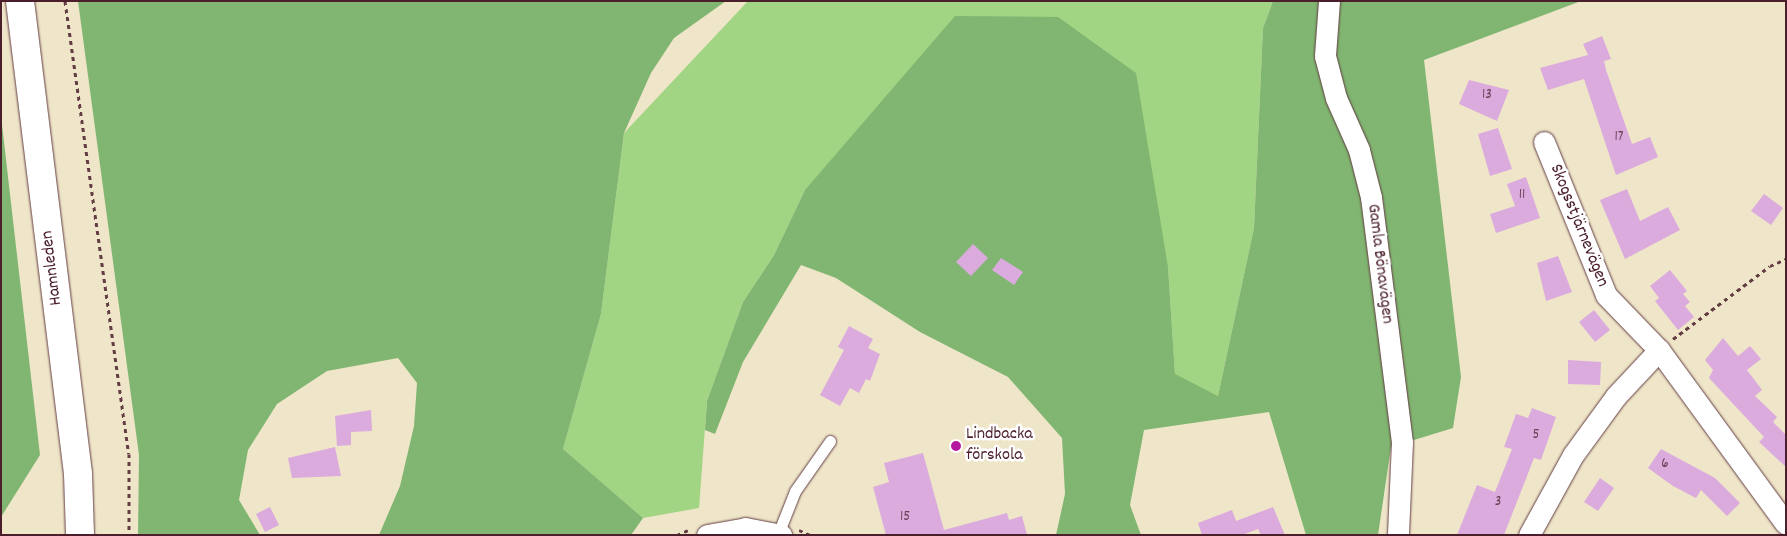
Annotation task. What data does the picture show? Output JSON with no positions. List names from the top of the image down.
{
  "streets": {
    "main road": ["Hamnleden"],
    "street": ["Skogsstjärnevägen", "Gamla Bönavägen"]
  },
  "places": ["Lindbacka förskola"],
  "house_numbers": [
    "13",
    "17",
    "11",
    "5",
    "6",
    "3",
    "15"
  ]
}
